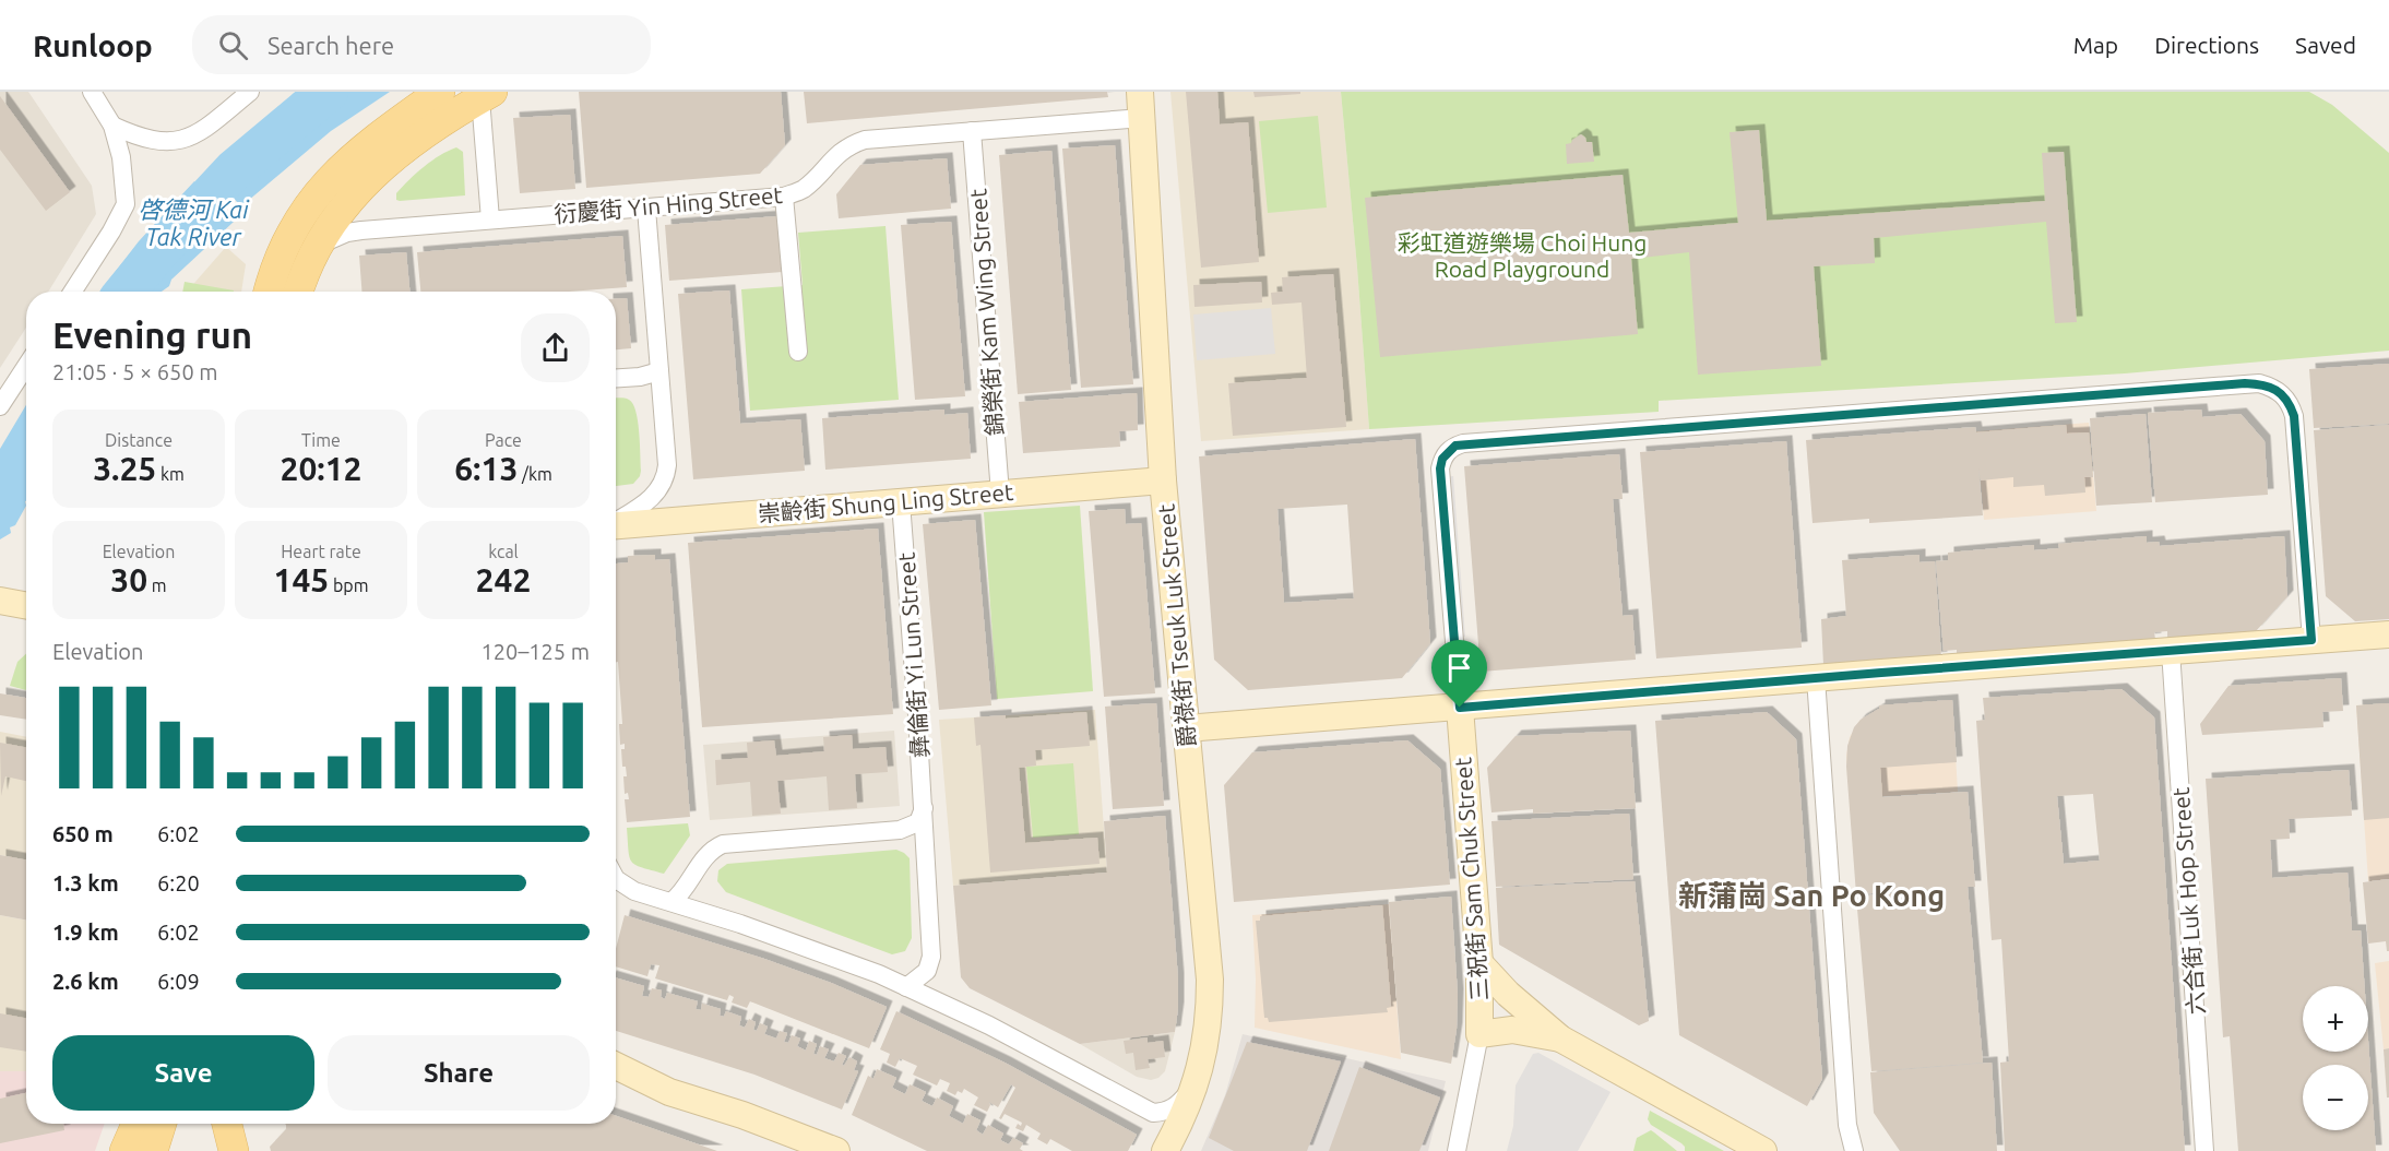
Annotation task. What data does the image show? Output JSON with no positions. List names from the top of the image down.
{
  "streets": {
    "street": [
      "衍慶街 Yin Hing Street",
      "錦榮街 Kam Wing Street",
      "崇齡街 Shung Ling Street",
      "爵祿街 Tseuk Luk Street",
      "彝倫街 Yi Lun Street",
      "三祝街 Sam Chuk Street",
      "六合街 Luk Hop Street"
    ]
  },
  "crossings": [
    ["衍慶街 Yin Hing Street", "錦榮街 Kam Wing Street"],
    ["衍慶街 Yin Hing Street", "爵祿街 Tseuk Luk Street"],
    ["錦榮街 Kam Wing Street", "崇齡街 Shung Ling Street"],
    ["崇齡街 Shung Ling Street", "爵祿街 Tseuk Luk Street"],
    ["崇齡街 Shung Ling Street", "彝倫街 Yi Lun Street"]
  ],
  "districts": ["新蒲崗 San Po Kong"],
  "water": ["啓德河 Kai Tak River"],
  "parks": ["彩虹道遊樂場 Choi Hung Road Playground"],
  "page": {
    "header": "Runloop",
    "search": "Search here",
    "nav": ["Map", "Directions", "Saved"],
    "heading": ["Evening run", "21:05 · 5 × 650 m"],
    "stats": [
      ["Distance", "3.25 km"],
      ["Time", "20:12"],
      ["Pace", "6:13 /km"],
      ["Elevation", "30 m"],
      ["Heart rate", "145 bpm"],
      ["kcal", "242"]
    ],
    "chart": ["Elevation", "120–125 m"],
    "list": [
      {
        "name": "650 m",
        "note": "6:02"
      },
      {
        "name": "1.3 km",
        "note": "6:20"
      },
      {
        "name": "1.9 km",
        "note": "6:02"
      },
      {
        "name": "2.6 km",
        "note": "6:09"
      }
    ],
    "map_buttons": ["+", "−"],
    "buttons": ["Save", "Share"]
  }
}
